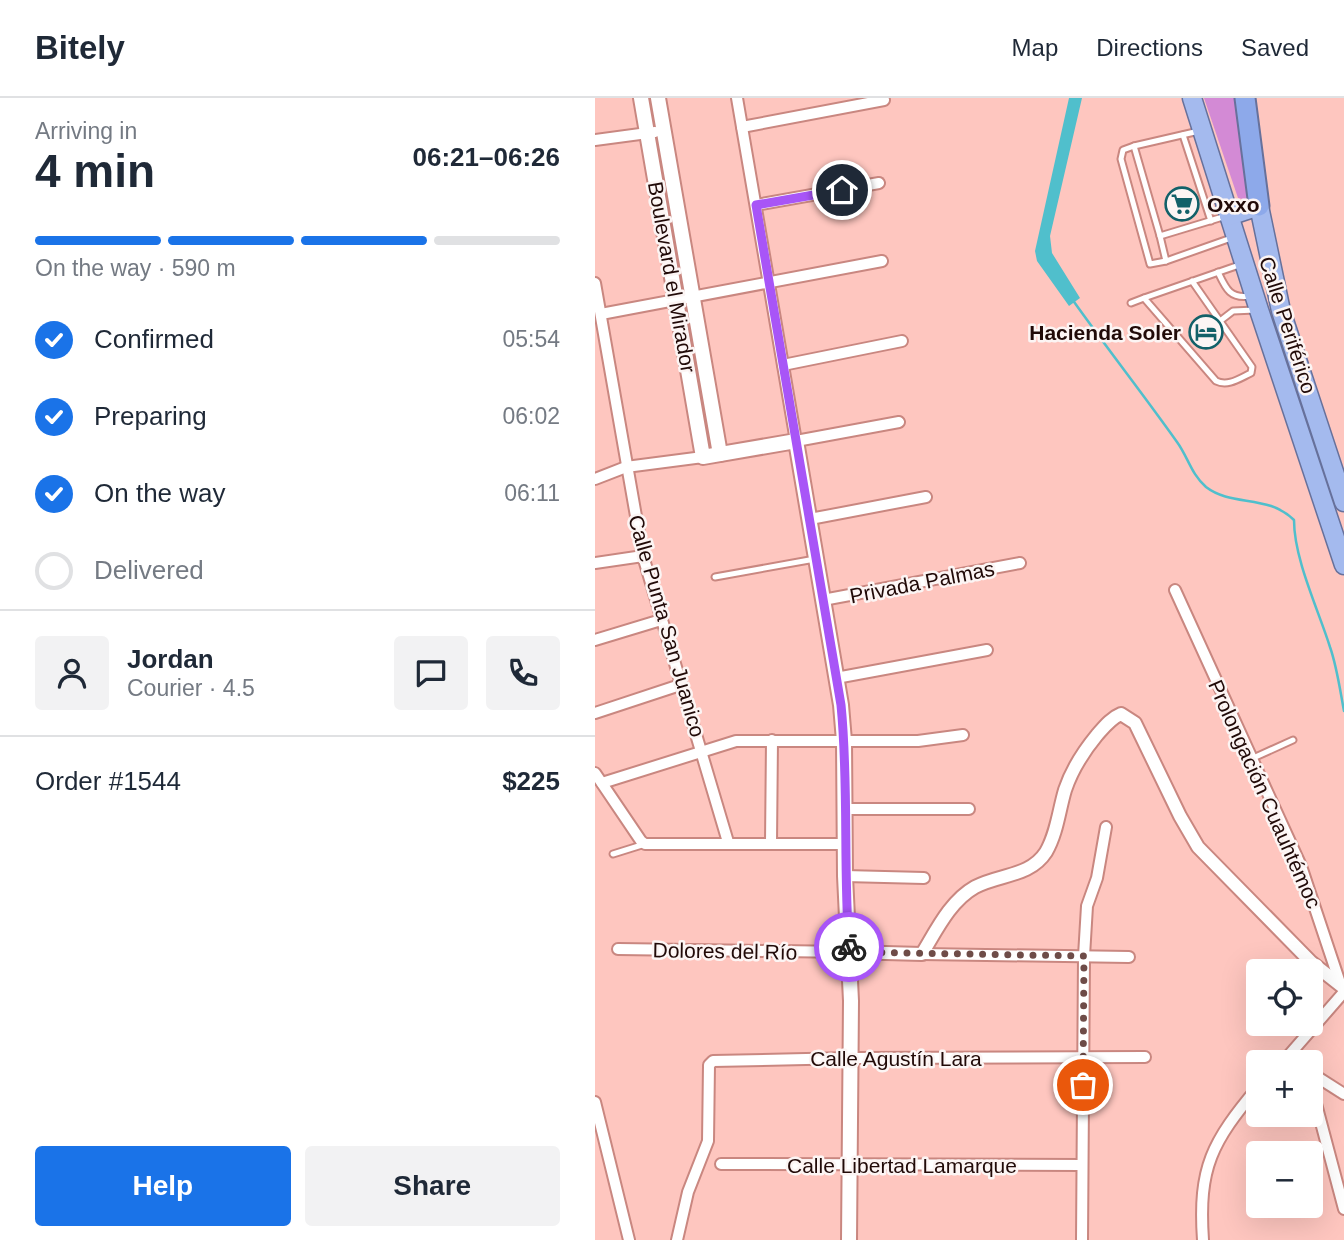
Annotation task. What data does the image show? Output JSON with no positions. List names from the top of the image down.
{
  "streets": {
    "highway": ["Calle Periférico"],
    "main road": ["Boulevard el Mirador"],
    "street": [
      "Privada Palmas",
      "Calle Punta San Juanico",
      "Prolongación Cuauhtémoc",
      "Dolores del Río",
      "Calle Agustín Lara",
      "Calle Libertad Lamarque"
    ]
  },
  "places": {
    "supermarket": ["Oxxo"],
    "hotel": ["Hacienda Soler"]
  },
  "page": {
    "header": "Bitely",
    "nav": ["Map", "Directions", "Saved"],
    "heading": ["4 min", "Arriving in", "06:21–06:26"],
    "panel": [
      "Jordan",
      "Courier · 4.5",
      "Order #1544",
      "$225"
    ],
    "bar": "On the way · 590 m",
    "list": [
      ["Confirmed", "05:54"],
      ["Preparing", "06:02"],
      ["On the way", "06:11"],
      "Delivered"
    ],
    "map_buttons": ["+", "−"],
    "buttons": ["Help", "Share"]
  }
}
